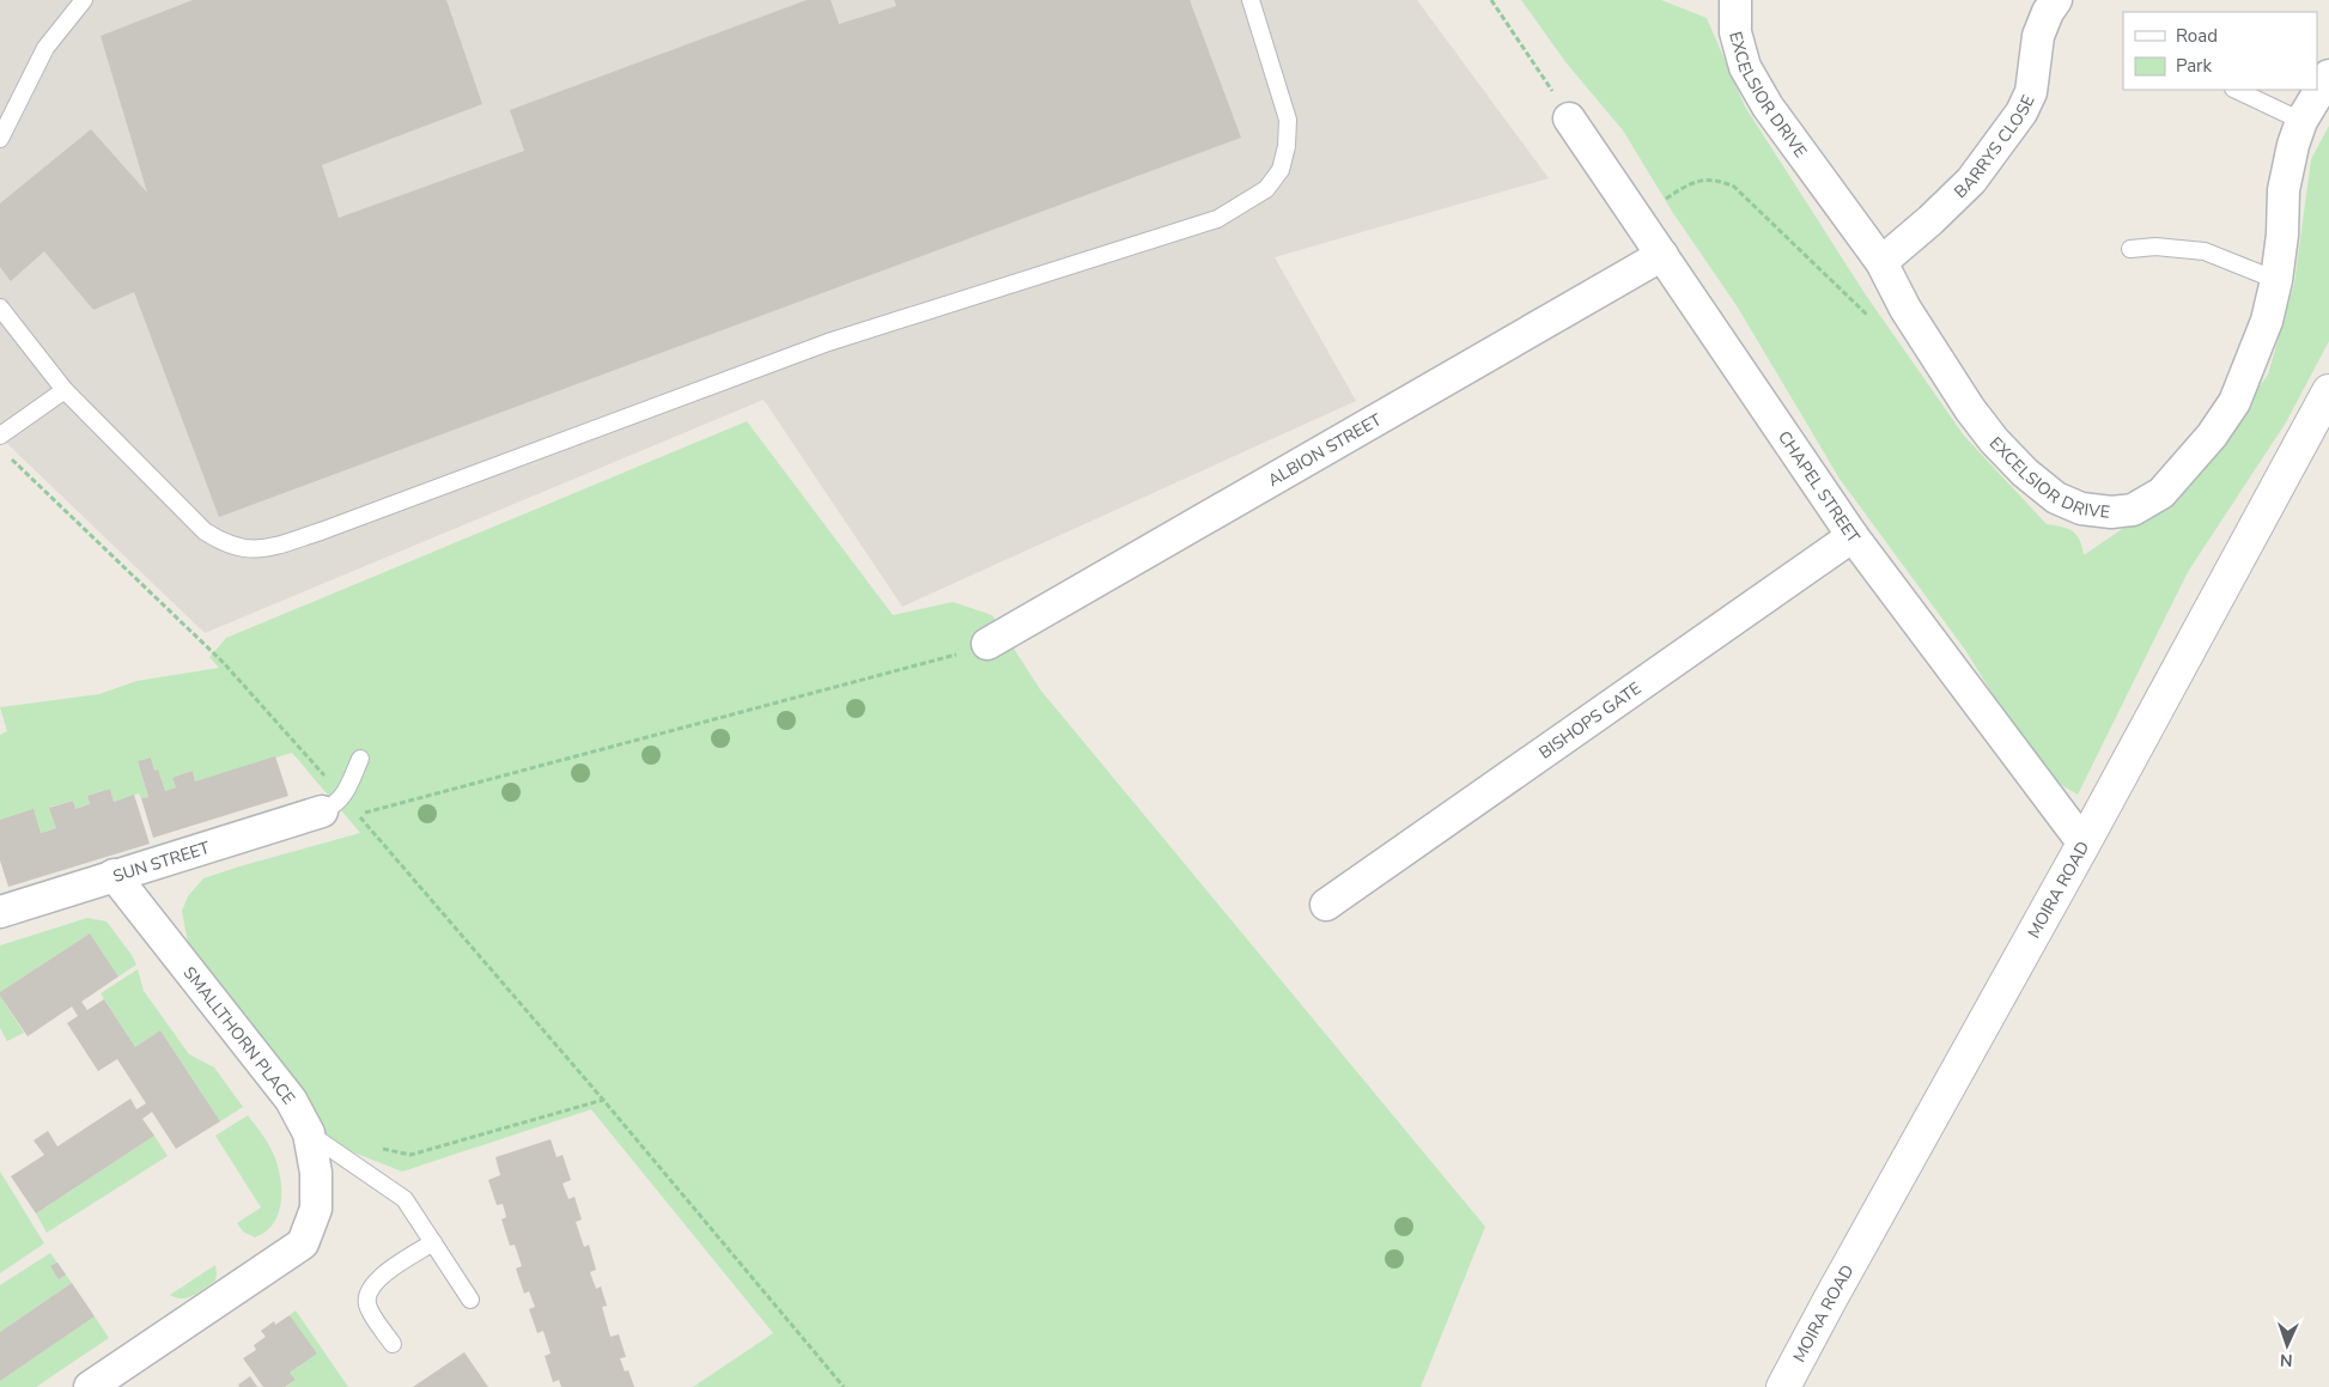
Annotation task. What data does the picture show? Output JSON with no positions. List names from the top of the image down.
{
  "streets": {
    "street": [
      "EXCELSIOR DRIVE",
      "BARRYS CLOSE",
      "ALBION STREET",
      "CHAPEL STREET",
      "BISHOPS GATE",
      "SUN STREET",
      "MOIRA ROAD",
      "SMALLTHORN PLACE"
    ]
  },
  "crossings": [
    ["EXCELSIOR DRIVE", "BARRYS CLOSE"],
    ["ALBION STREET", "CHAPEL STREET"],
    ["CHAPEL STREET", "BISHOPS GATE"],
    ["CHAPEL STREET", "MOIRA ROAD"],
    ["SUN STREET", "SMALLTHORN PLACE"]
  ],
  "legend": ["Road", "Park"],
  "north": "bottom"
}
